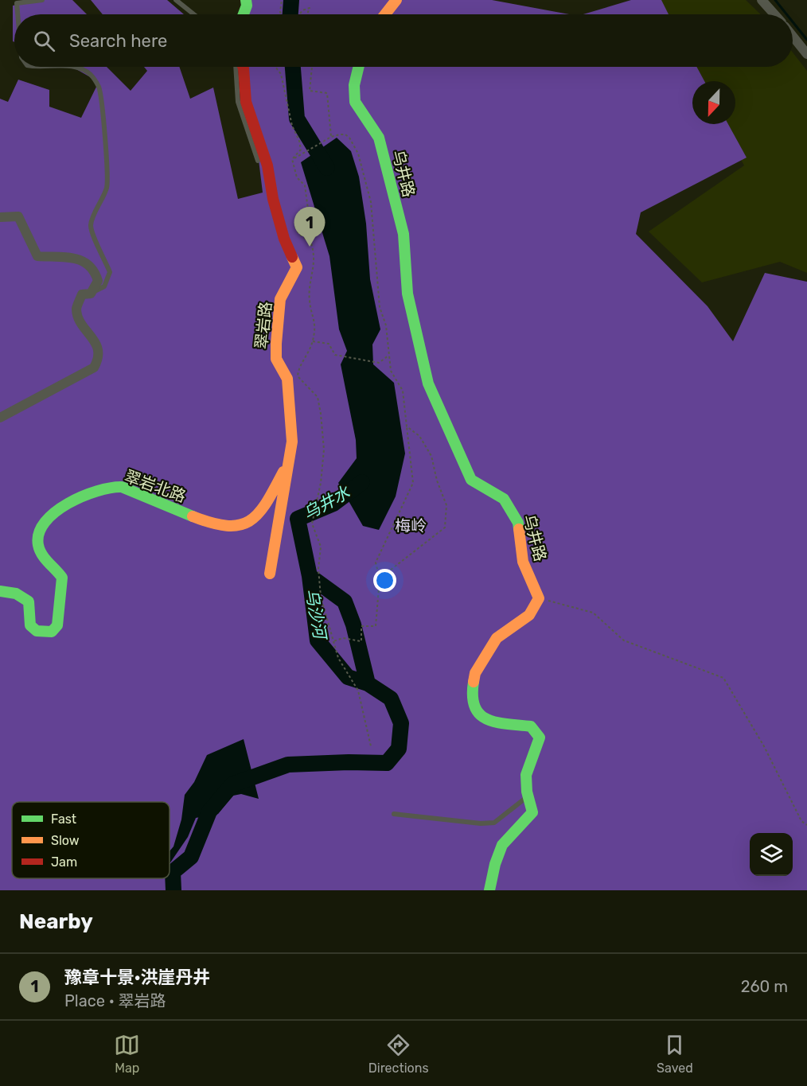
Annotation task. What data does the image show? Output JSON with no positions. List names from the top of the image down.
{
  "streets": {
    "street": ["乌井路", "翠岩路", "翠岩北路"]
  },
  "crossings": [
    ["翠岩路", "翠岩北路"]
  ],
  "water": ["乌井水", "乌沙河"],
  "parks": ["梅岭"],
  "legend": ["Fast", "Slow", "Jam"],
  "north": "bottom",
  "page": {
    "search": "Search here",
    "pins": "1",
    "heading": "Nearby",
    "list": [
      {
        "mark": "1",
        "name": "豫章十景·洪崖丹井",
        "note": "Place · 翠岩路",
        "value": "260 m"
      }
    ],
    "nav": ["Map", "Directions", "Saved"]
  }
}
